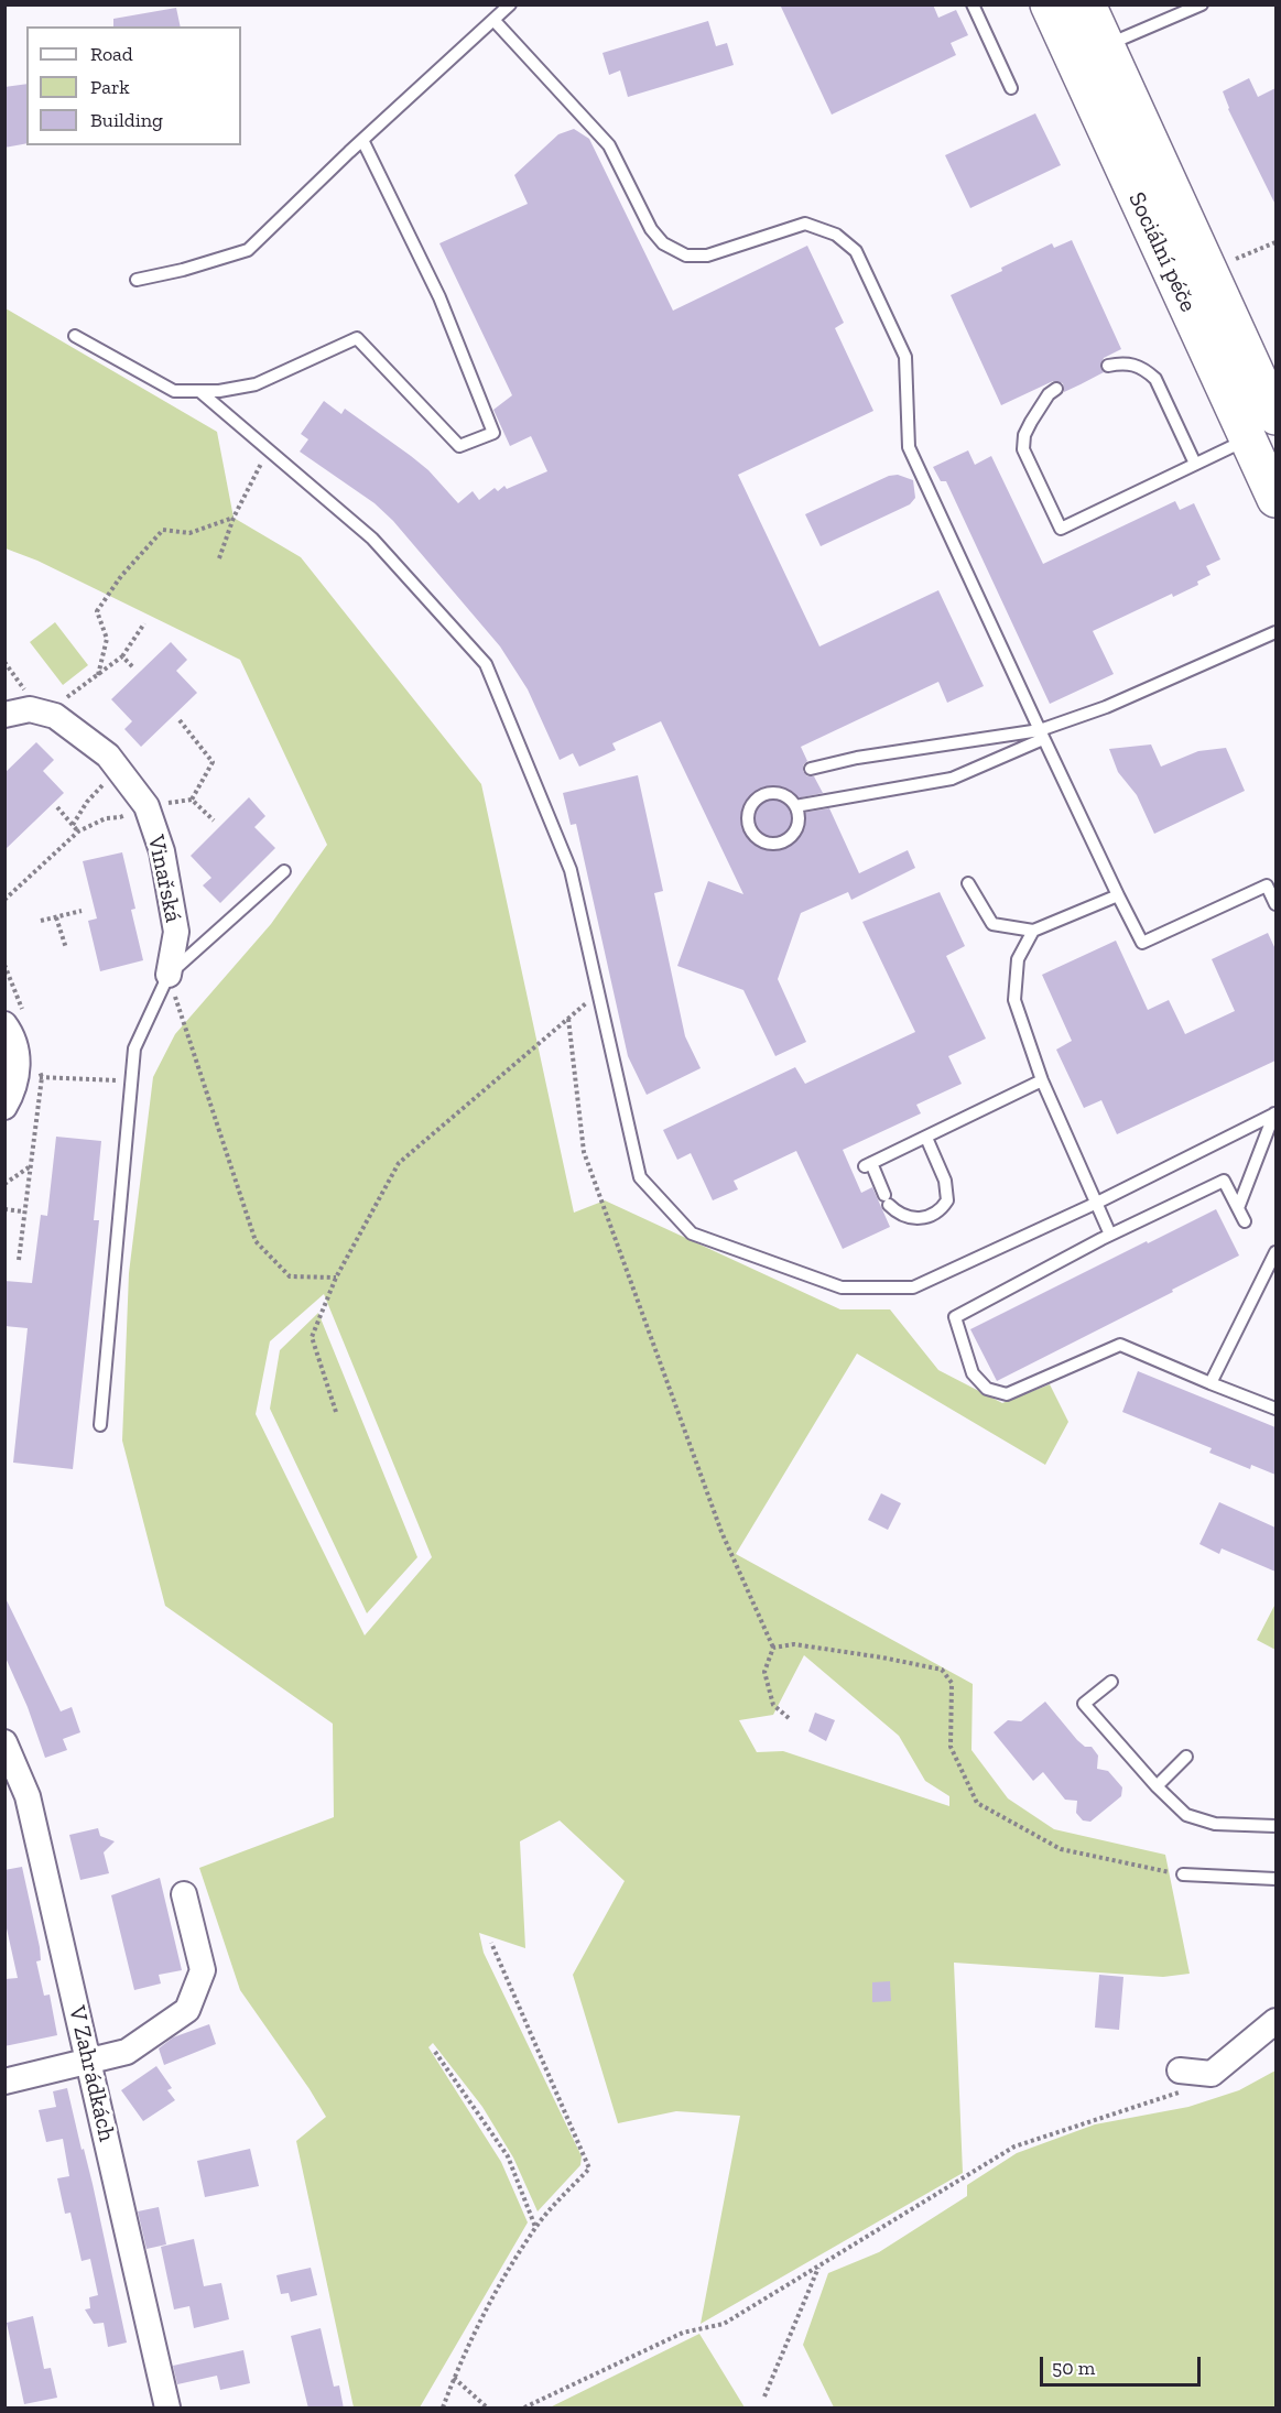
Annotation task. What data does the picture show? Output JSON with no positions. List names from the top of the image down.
{
  "streets": {
    "main road": ["Sociální péče"],
    "street": ["Vinařská", "V Zahrádkách"]
  },
  "legend": ["Road", "Park", "Building"],
  "scale_bar": "50 m"
}
